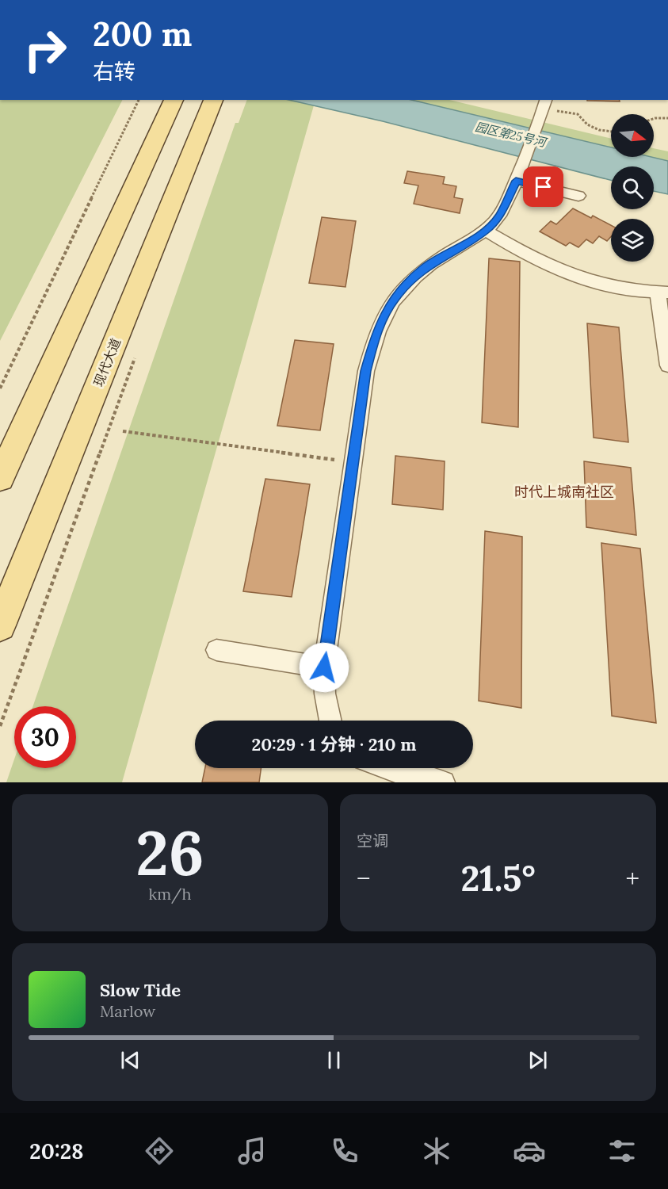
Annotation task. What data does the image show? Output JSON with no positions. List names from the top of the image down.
{
  "streets": {
    "main road": ["现代大道"]
  },
  "districts": ["时代上城南社区"],
  "water": ["园区第25号河"],
  "north": "right",
  "page": {
    "turn": ["200 m", "右转"],
    "limit": "30",
    "trip": "20:29 · 1 分钟 · 210 m",
    "tile": [
      ["26", "km/h"],
      "空调"
    ],
    "heat": ["−", "21.5°", "+"],
    "song": ["Slow Tide", "Marlow"],
    "tabs": "20:28"
  }
}
